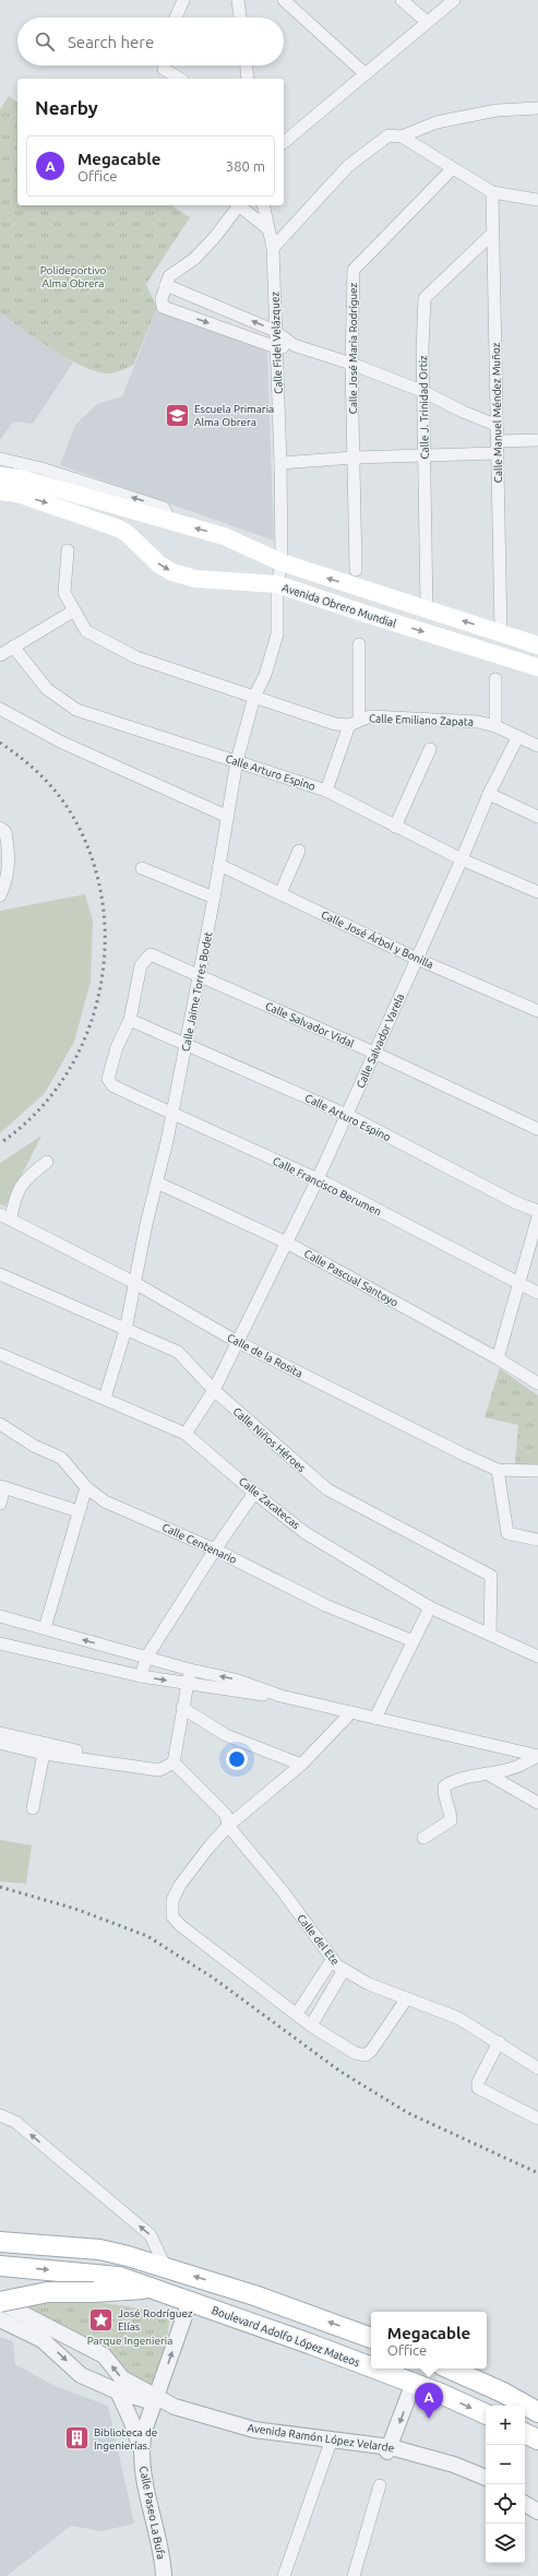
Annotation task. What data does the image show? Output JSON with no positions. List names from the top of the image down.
{
  "streets": {
    "main road": ["Avenida Obrero Mundial", "Boulevard Adolfo López Mateos"],
    "street": [
      "Calle Fidel Velázquez",
      "Calle José María Rodríguez",
      "Calle J. Trinidad Ortiz",
      "Calle Manuel Méndez Muñoz",
      "Calle Emiliano Zapata",
      "Calle Arturo Espino",
      "Calle José Árbol y Bonilla",
      "Calle Jaime Torres Bodet",
      "Calle Salvador Vidal",
      "Calle Salvador Varela",
      "Calle Francisco Berumen",
      "Calle Pascual Santoyo",
      "Calle de la Rosita",
      "Calle Niños Héroes",
      "Calle Zacatecas",
      "Calle Centenario",
      "Calle del Ete",
      "Avenida Ramón López Velarde",
      "Calle Paseo La Bufa"
    ]
  },
  "crossings": [
    ["Calle Fidel Velázquez", "Avenida Obrero Mundial"],
    ["Calle Fidel Velázquez", "Calle Jaime Torres Bodet"],
    ["Calle J. Trinidad Ortiz", "Calle Manuel Méndez Muñoz"],
    ["Calle J. Trinidad Ortiz", "Avenida Obrero Mundial"],
    ["Calle Manuel Méndez Muñoz", "Avenida Obrero Mundial"],
    ["Avenida Obrero Mundial", "Calle Jaime Torres Bodet"],
    ["Calle Emiliano Zapata", "Calle Jaime Torres Bodet"],
    ["Calle Emiliano Zapata", "Calle Salvador Varela"],
    ["Calle Arturo Espino", "Calle Jaime Torres Bodet"],
    ["Calle Arturo Espino", "Calle Salvador Vidal"],
    ["Calle Arturo Espino", "Calle Salvador Varela"],
    ["Calle Arturo Espino", "Calle Francisco Berumen"],
    ["Calle José Árbol y Bonilla", "Calle Jaime Torres Bodet"],
    ["Calle José Árbol y Bonilla", "Calle Salvador Varela"],
    ["Calle Jaime Torres Bodet", "Calle Salvador Vidal"],
    ["Calle Jaime Torres Bodet", "Calle Francisco Berumen"],
    ["Calle Jaime Torres Bodet", "Calle Pascual Santoyo"],
    ["Calle Jaime Torres Bodet", "Calle de la Rosita"],
    ["Calle Jaime Torres Bodet", "Calle Niños Héroes"],
    ["Calle Jaime Torres Bodet", "Calle Zacatecas"],
    ["Calle Salvador Vidal", "Calle Salvador Varela"],
    ["Calle Salvador Vidal", "Calle Francisco Berumen"],
    ["Calle Salvador Varela", "Calle Francisco Berumen"],
    ["Calle Salvador Varela", "Calle Pascual Santoyo"],
    ["Calle Salvador Varela", "Calle de la Rosita"],
    ["Calle Salvador Varela", "Calle Niños Héroes"],
    ["Calle Salvador Varela", "Calle Zacatecas"],
    ["Calle Niños Héroes", "Calle Zacatecas"],
    ["Boulevard Adolfo López Mateos", "Calle Paseo La Bufa"],
    ["Avenida Ramón López Velarde", "Calle Paseo La Bufa"]
  ],
  "one_way": ["Calle Paseo La Bufa"],
  "parks": ["Polideportivo Alma Obrera", "Parque Ingenieria"],
  "places": {
    "school or university": ["Escuela Primaria Alma Obrera"],
    "place": ["José Rodríguez Elías"],
    "building": ["Biblioteca de Ingenierías."]
  },
  "page": {
    "search": "Search here",
    "heading": "Nearby",
    "list": [
      {
        "mark": "A",
        "name": "Megacable",
        "note": "Office",
        "value": "380 m"
      }
    ],
    "popup": ["Megacable", "Office"],
    "pins": "A",
    "map_buttons": ["+", "−"]
  }
}
